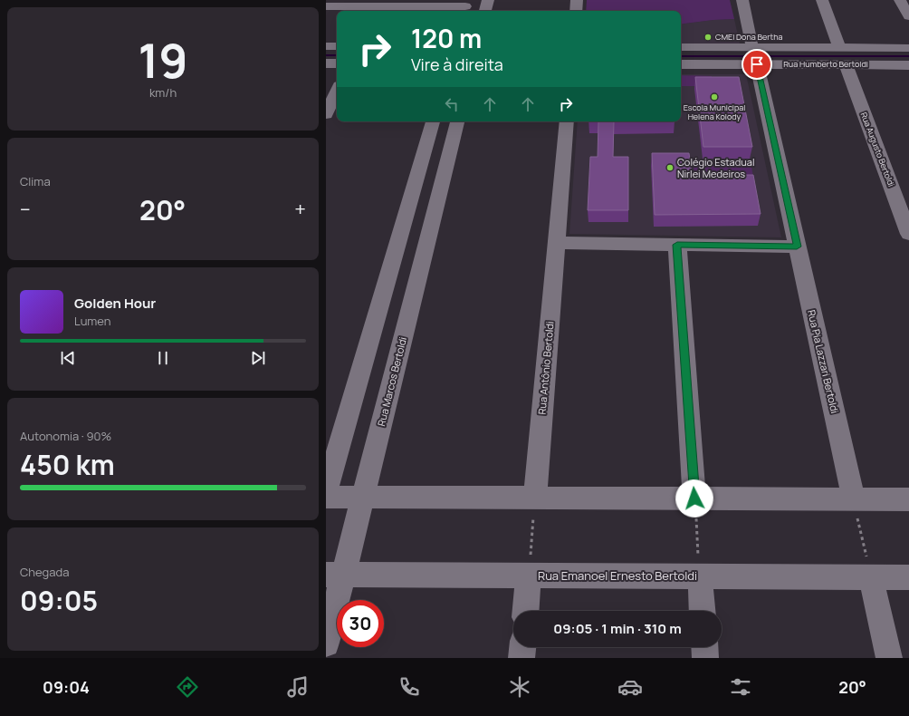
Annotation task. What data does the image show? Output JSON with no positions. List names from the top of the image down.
{
  "streets": {
    "street": [
      "Rua Humberto Bertoldi",
      "Rua Augusto Bertoldi",
      "Rua Pia Lazzari Bertoldi",
      "Rua Antônio Bertoldi",
      "Rua Marcos Bertoldi",
      "Rua Emanoel Ernesto Bertoldi"
    ]
  },
  "crossings": [
    ["Rua Humberto Bertoldi", "Rua Augusto Bertoldi"],
    ["Rua Humberto Bertoldi", "Rua Pia Lazzari Bertoldi"],
    ["Rua Marcos Bertoldi", "Rua Emanoel Ernesto Bertoldi"]
  ],
  "places": ["CMEI Dona Bertha", "Escola Municipal Helena Kolody", "Colégio Estadual Nirlei Medeiros"],
  "page": {
    "tile": [
      ["19", "km/h"],
      "Clima",
      ["Autonomia · 90%", "450 km"],
      ["Chegada", "09:05"]
    ],
    "turn": ["120 m", "Vire à direita"],
    "heat": ["−", "20°", "+"],
    "song": ["Golden Hour", "Lumen"],
    "limit": "30",
    "trip": "09:05 · 1 min · 310 m",
    "tabs": ["09:04", "20°"]
  }
}
